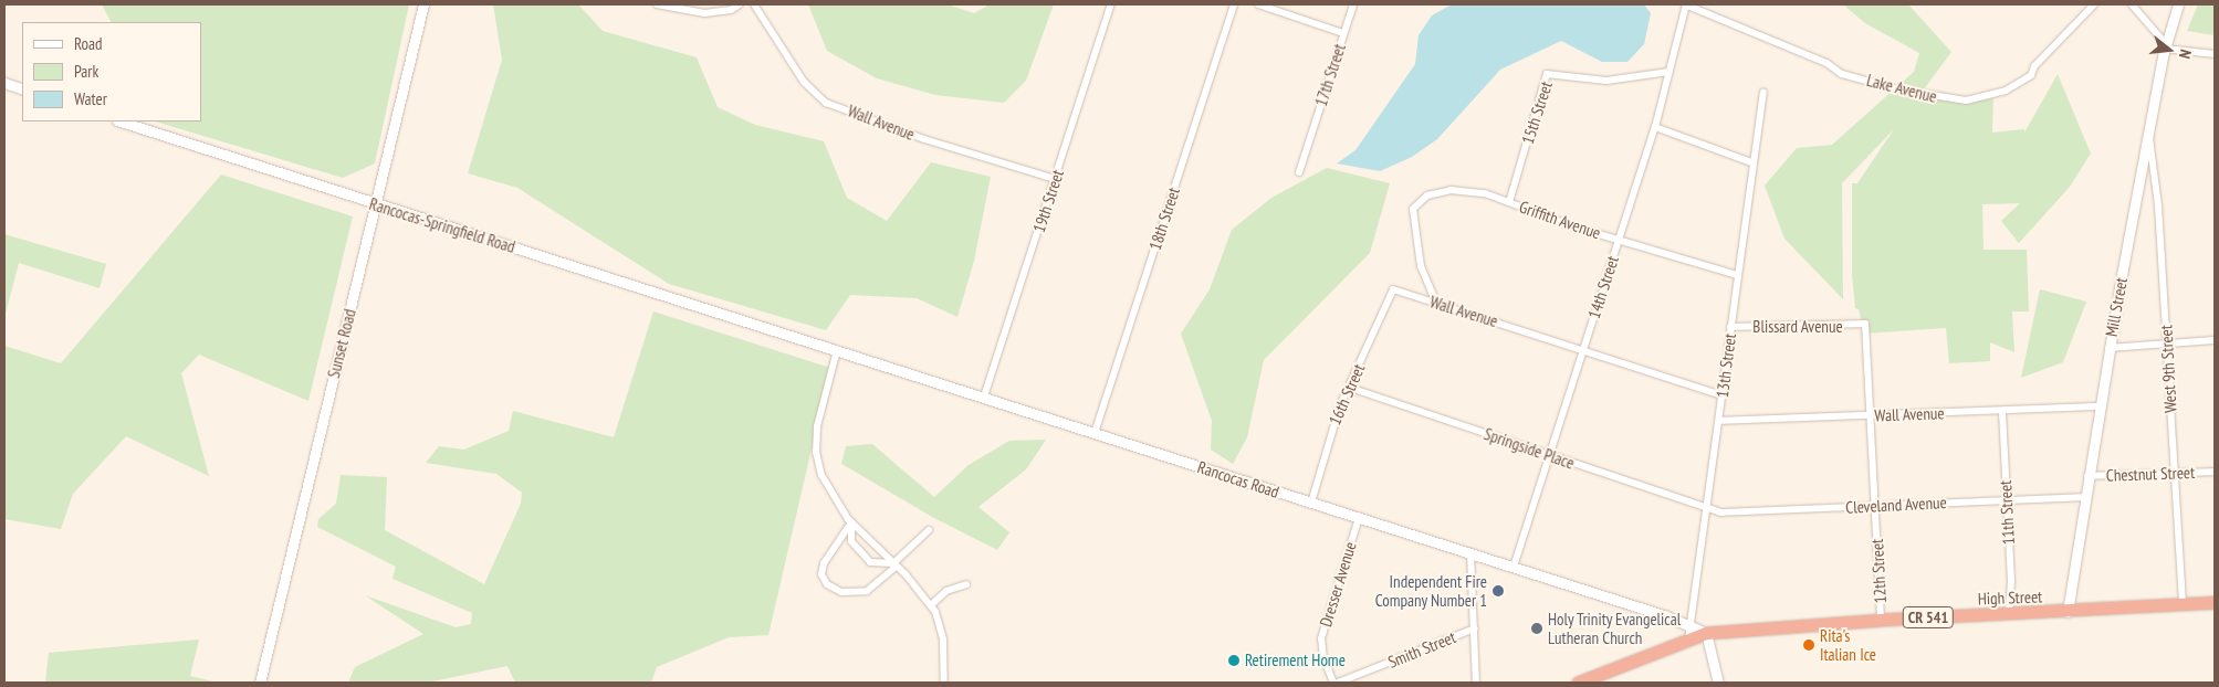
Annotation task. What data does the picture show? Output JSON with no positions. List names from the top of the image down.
{
  "streets": {
    "highway": ["High Street", "CR 541"],
    "main road": [
      "Rancocas-Springfield Road",
      "Mill Street",
      "Sunset Road",
      "Rancocas Road"
    ],
    "street": [
      "17th Street",
      "Lake Avenue",
      "15th Street",
      "Wall Avenue",
      "19th Street",
      "18th Street",
      "Griffith Avenue",
      "14th Street",
      "Blissard Avenue",
      "13th Street",
      "West 9th Street",
      "16th Street",
      "Springside Place",
      "Chestnut Street",
      "Cleveland Avenue",
      "11th Street",
      "12th Street",
      "Dresser Avenue",
      "Smith Street"
    ]
  },
  "crossings": [
    ["Lake Avenue", "14th Street"],
    ["15th Street", "Griffith Avenue"],
    ["15th Street", "14th Street"],
    ["Wall Avenue", "19th Street"],
    ["Wall Avenue", "Griffith Avenue"],
    ["Wall Avenue", "14th Street"],
    ["Wall Avenue", "Mill Street"],
    ["Wall Avenue", "13th Street"],
    ["Wall Avenue", "16th Street"],
    ["Wall Avenue", "11th Street"],
    ["Wall Avenue", "12th Street"],
    ["19th Street", "Rancocas Road"],
    ["18th Street", "Rancocas Road"],
    ["Griffith Avenue", "14th Street"],
    ["Griffith Avenue", "13th Street"],
    ["Rancocas-Springfield Road", "Sunset Road"],
    ["Rancocas-Springfield Road", "Rancocas Road"],
    ["14th Street", "Springside Place"],
    ["14th Street", "Rancocas Road"],
    ["Mill Street", "West 9th Street"],
    ["Mill Street", "Chestnut Street"],
    ["Mill Street", "Cleveland Avenue"],
    ["Mill Street", "High Street"],
    ["Blissard Avenue", "13th Street"],
    ["Blissard Avenue", "12th Street"],
    ["13th Street", "Springside Place"],
    ["13th Street", "Rancocas Road"],
    ["13th Street", "Cleveland Avenue"],
    ["13th Street", "CR 541"],
    ["West 9th Street", "Chestnut Street"],
    ["West 9th Street", "High Street"],
    ["16th Street", "Springside Place"],
    ["16th Street", "Rancocas Road"],
    ["Springside Place", "Cleveland Avenue"],
    ["Rancocas Road", "Dresser Avenue"],
    ["Rancocas Road", "CR 541"],
    ["Cleveland Avenue", "11th Street"],
    ["Cleveland Avenue", "12th Street"],
    ["11th Street", "High Street"],
    ["12th Street", "High Street"],
    ["High Street", "CR 541"]
  ],
  "places": [
    "Independent Fire Company Number 1",
    "Holy Trinity Evangelical Lutheran Church",
    "Rita's Italian Ice",
    "Retirement Home"
  ],
  "legend": ["Road", "Park", "Water"],
  "north": "right"
}
